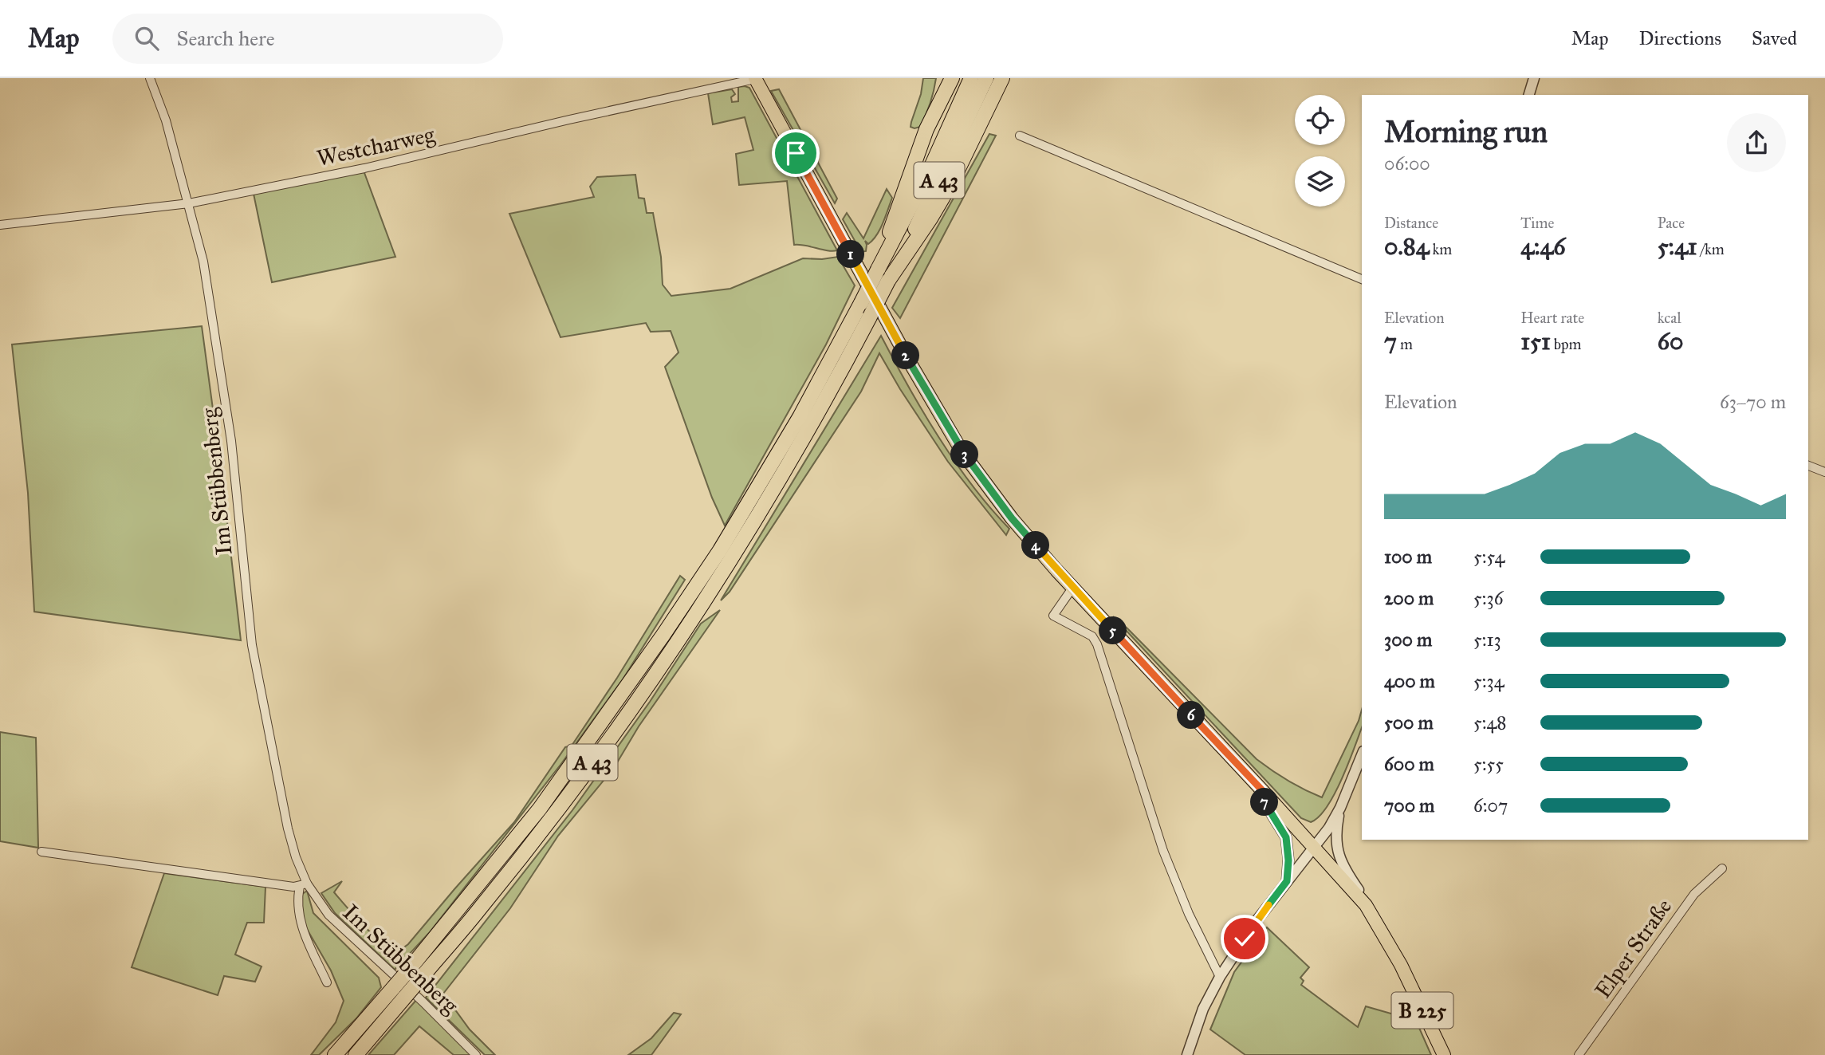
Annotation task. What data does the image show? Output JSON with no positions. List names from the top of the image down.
{
  "streets": {
    "highway": ["A 43"],
    "main road": ["B 225"],
    "street": ["Westcharweg", "Im Stübbenberg", "Elper Straße"]
  },
  "crossings": [
    ["Westcharweg", "Im Stübbenberg"],
    ["Westcharweg", "B 225"]
  ],
  "page": {
    "header": "Map",
    "search": "Search here",
    "nav": ["Map", "Directions", "Saved"],
    "heading": ["Morning run", "06:00"],
    "stats": [
      ["Distance", "0.84 km"],
      ["Time", "4:46"],
      ["Pace", "5:41 /km"],
      ["Elevation", "7 m"],
      ["Heart rate", "151 bpm"],
      ["kcal", "60"]
    ],
    "pins": [
      "1",
      "2",
      "3",
      "4",
      "5",
      "6",
      "7"
    ],
    "chart": ["Elevation", "63–70 m"],
    "list": [
      {
        "name": "100 m",
        "note": "5:54"
      },
      {
        "name": "200 m",
        "note": "5:36"
      },
      {
        "name": "300 m",
        "note": "5:13"
      },
      {
        "name": "400 m",
        "note": "5:34"
      },
      {
        "name": "500 m",
        "note": "5:48"
      },
      {
        "name": "600 m",
        "note": "5:55"
      },
      {
        "name": "700 m",
        "note": "6:07"
      }
    ]
  }
}
